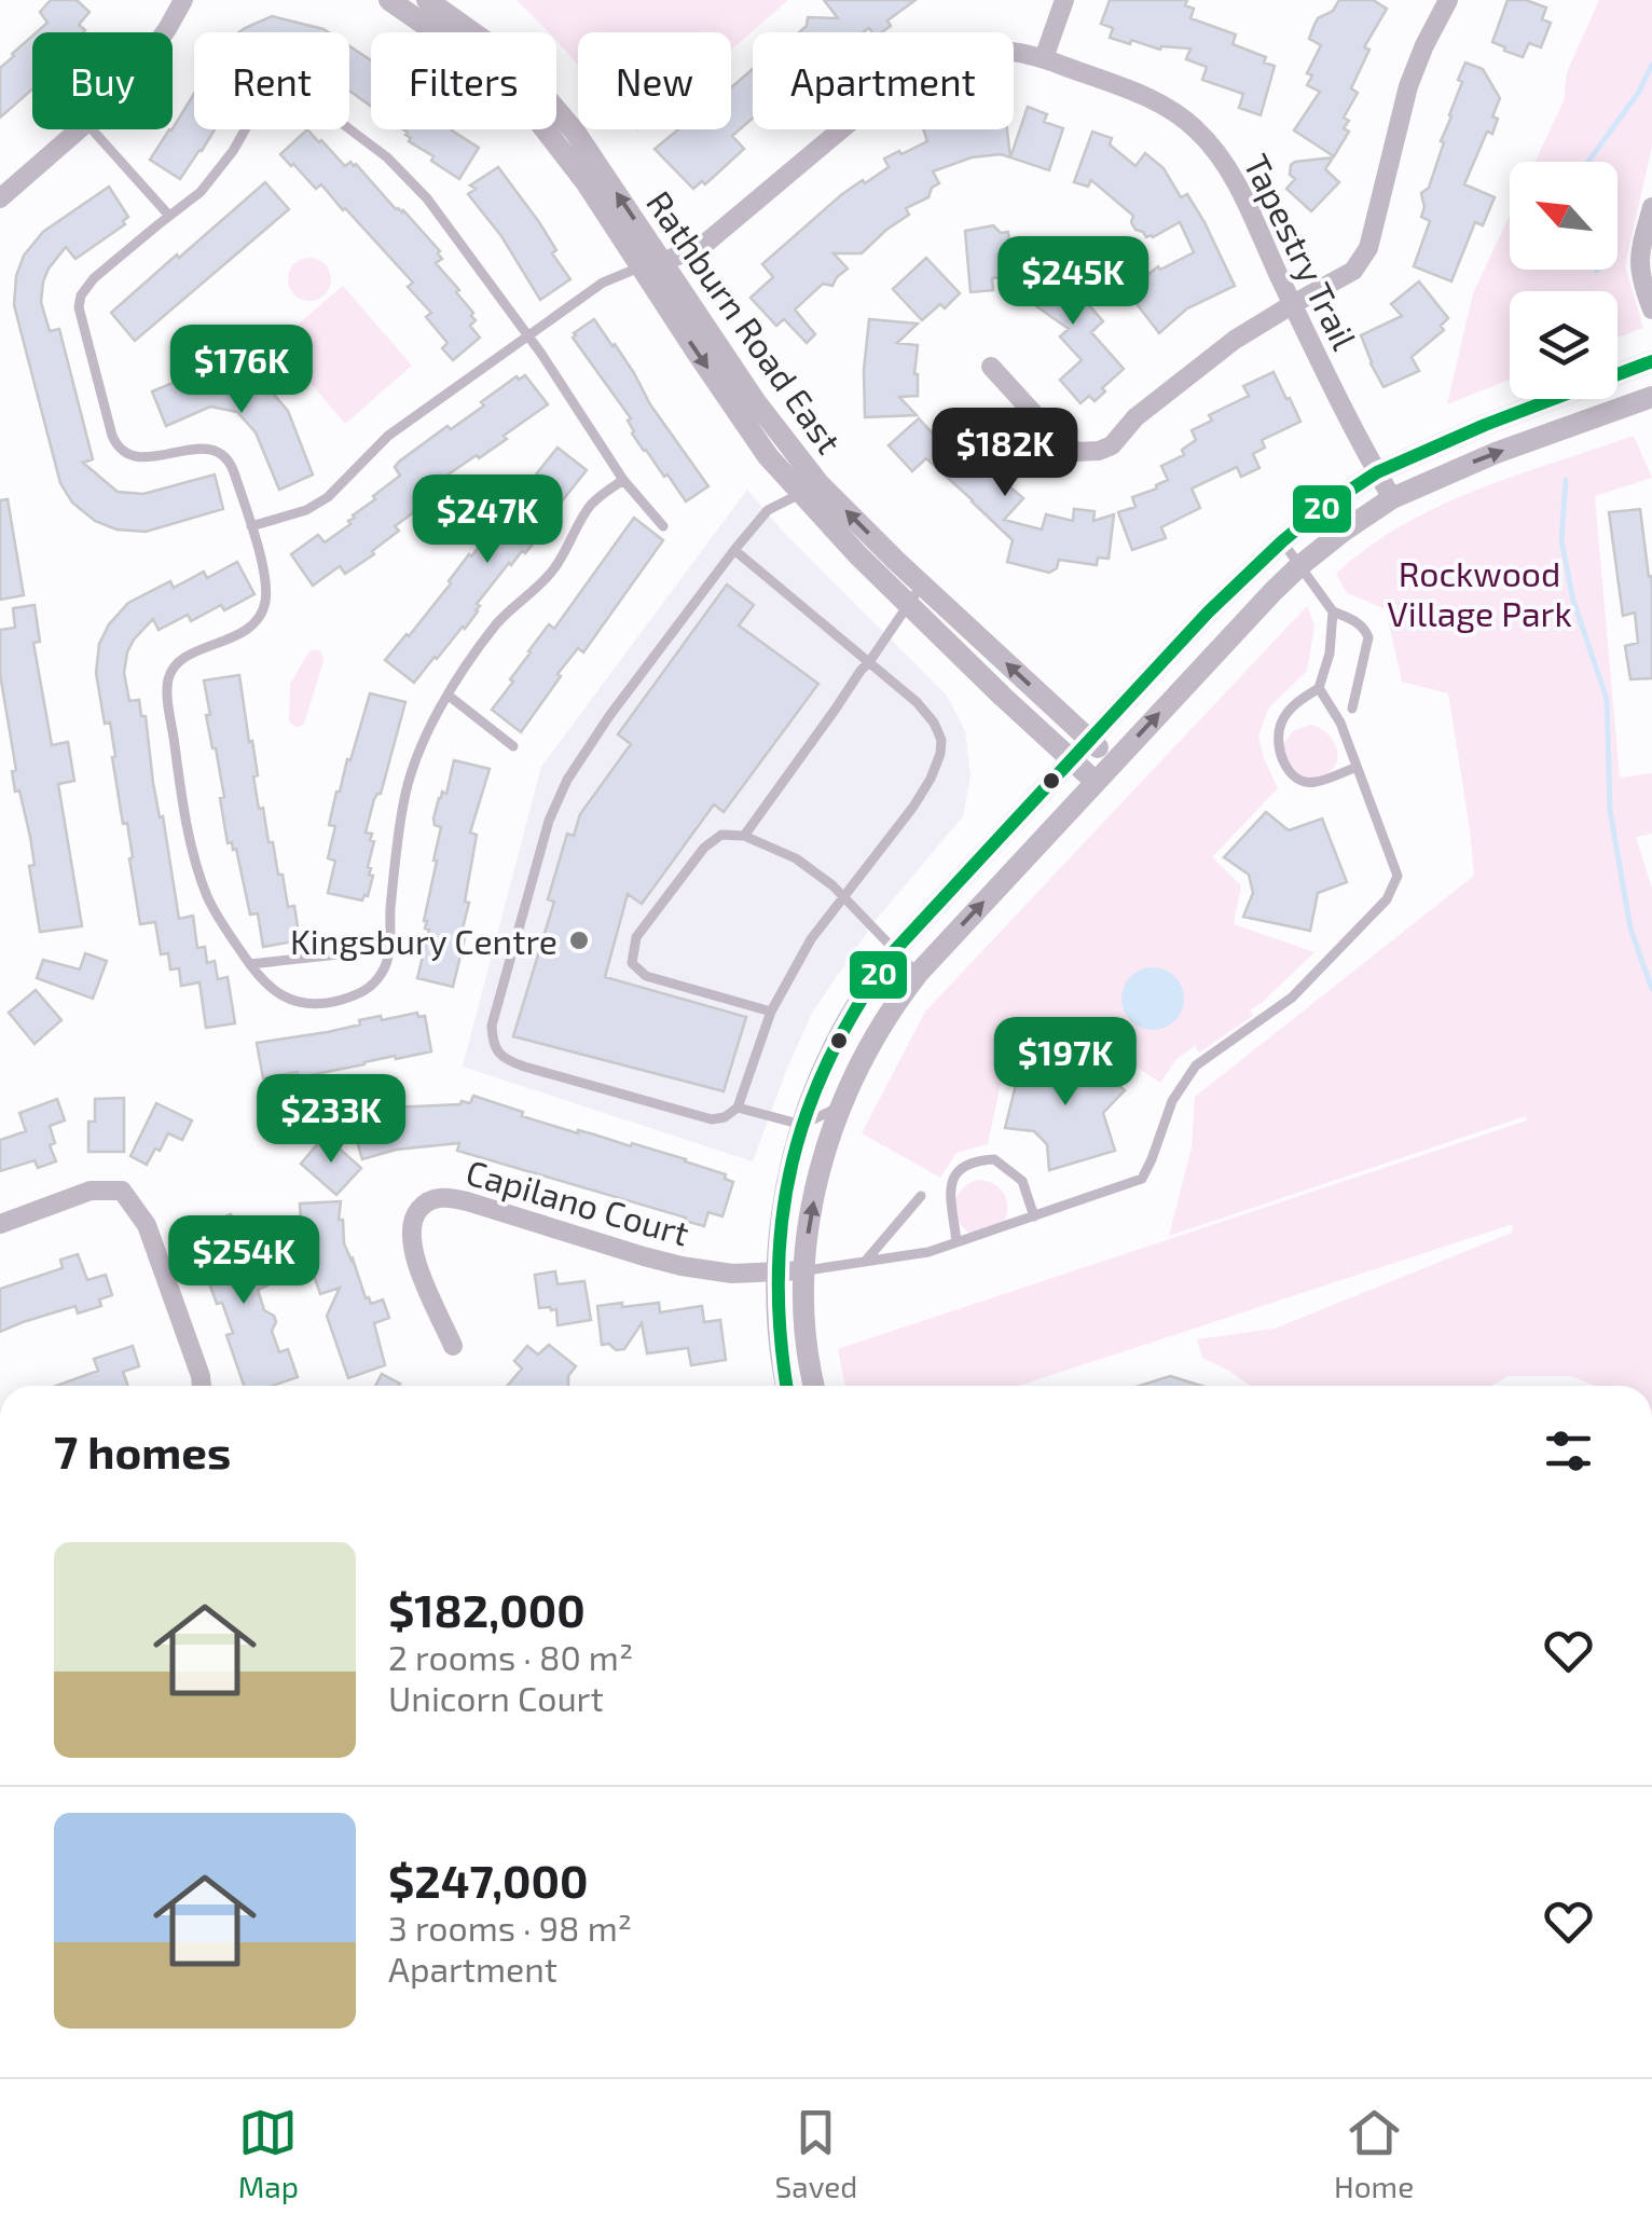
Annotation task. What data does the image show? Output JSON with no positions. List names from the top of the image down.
{
  "streets": {
    "street": ["Tapestry Trail", "Rathburn Road East", "Capilano Court"]
  },
  "crossings": [
    ["Tapestry Trail", "Rathburn Road East"]
  ],
  "parks": ["Rockwood Village Park"],
  "places": ["Kingsbury Centre"],
  "lines": ["transit line 20"],
  "north": "top left",
  "page": {
    "chip": [
      "Buy",
      "Rent",
      "Filters",
      "New",
      "Apartment"
    ],
    "price": [
      "$245K",
      "$176K",
      "$182K",
      "$247K",
      "$197K",
      "$233K",
      "$254K"
    ],
    "heading": "7 homes",
    "list": [
      {
        "name": "$182,000",
        "note": "2 rooms · 80 m² · Unicorn Court"
      },
      {
        "name": "$247,000",
        "note": "3 rooms · 98 m² · Apartment"
      }
    ],
    "tabs": ["Map", "Saved", "Home"]
  }
}
